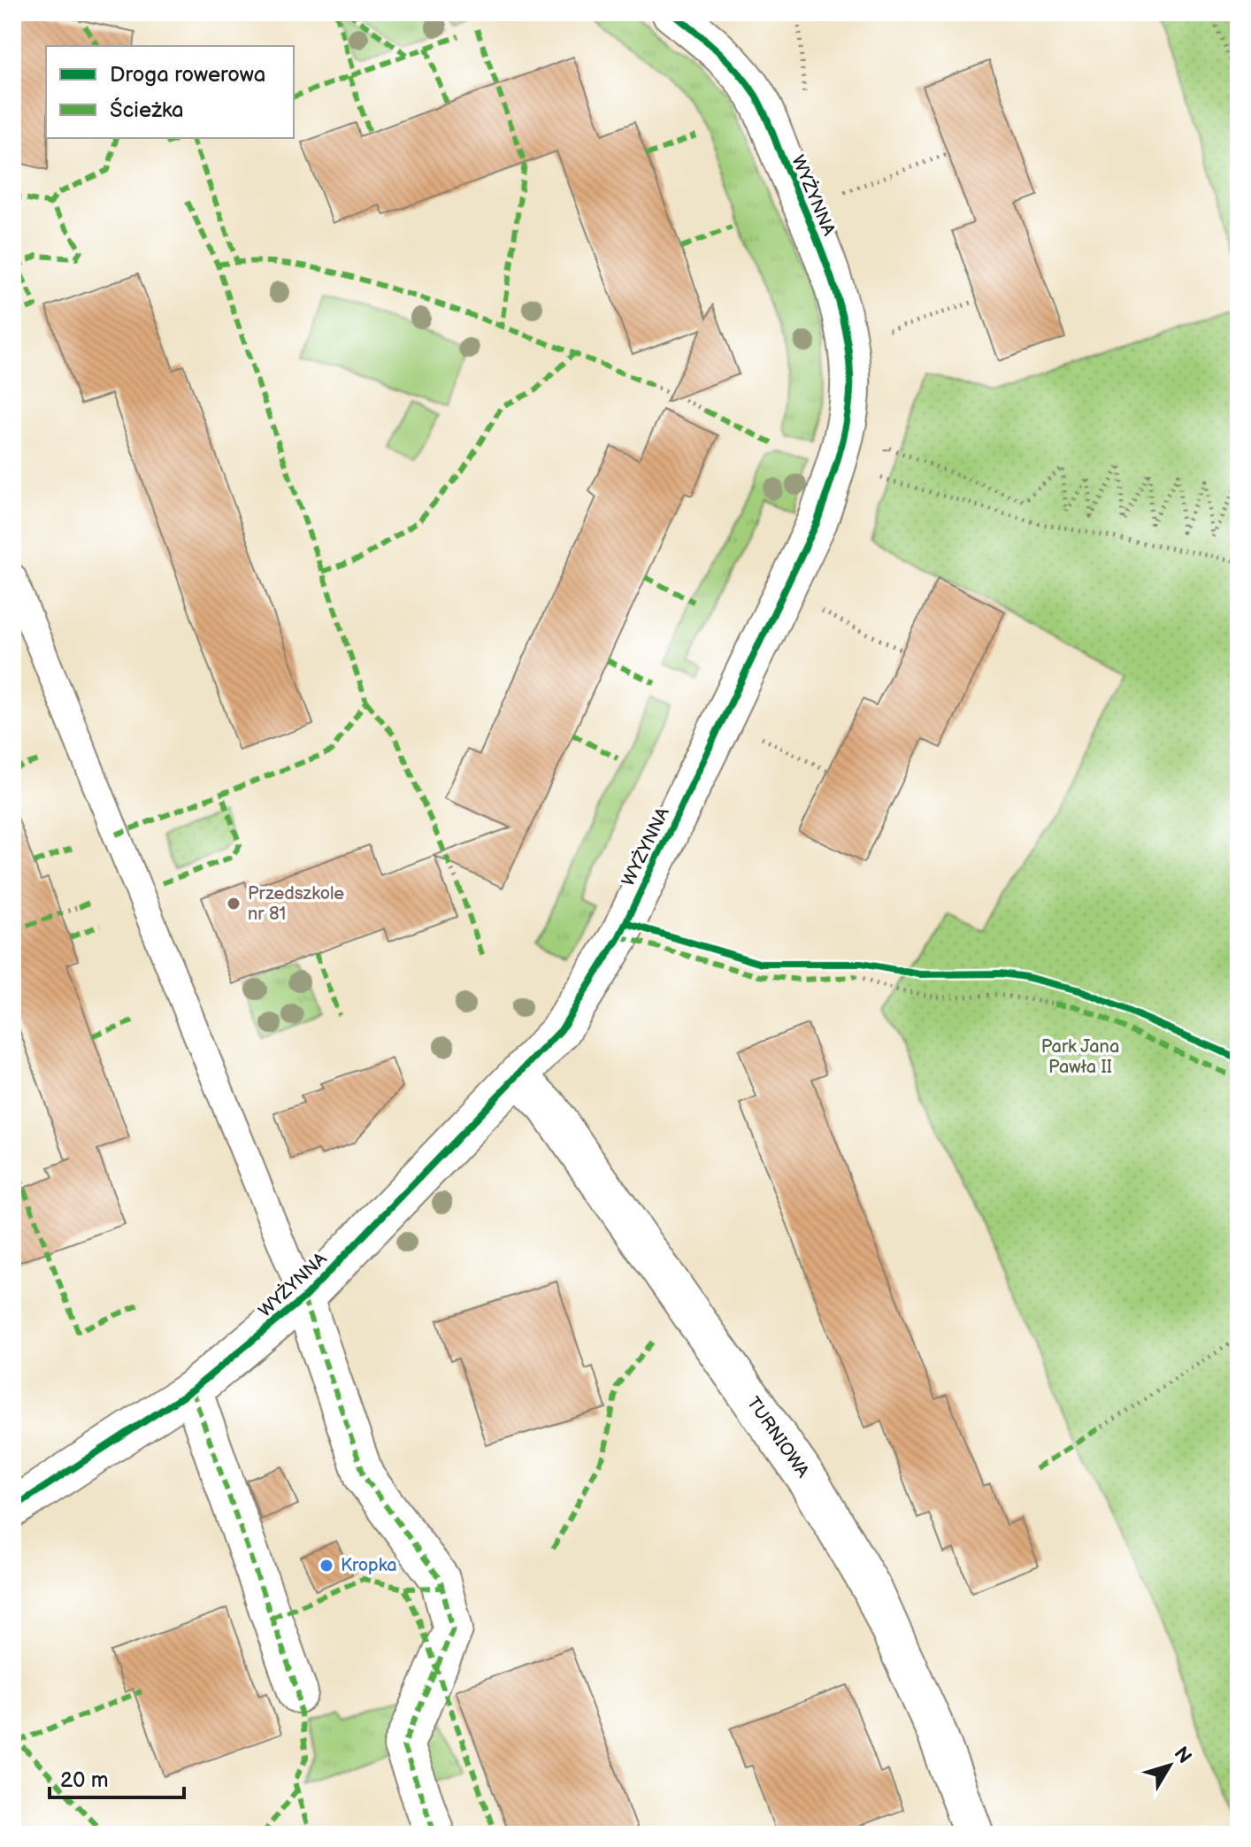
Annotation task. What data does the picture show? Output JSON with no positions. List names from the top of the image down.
{
  "streets": {
    "street": ["WYŻYNNA", "TURNIOWA"]
  },
  "crossings": [
    ["WYŻYNNA", "TURNIOWA"]
  ],
  "parks": ["Park Jana Pawła II"],
  "places": ["Przedszkole nr 81", "Kropka"],
  "legend": ["Droga rowerowa", "Ścieżka"],
  "scale_bar": "20 m",
  "north": "top right"
}
